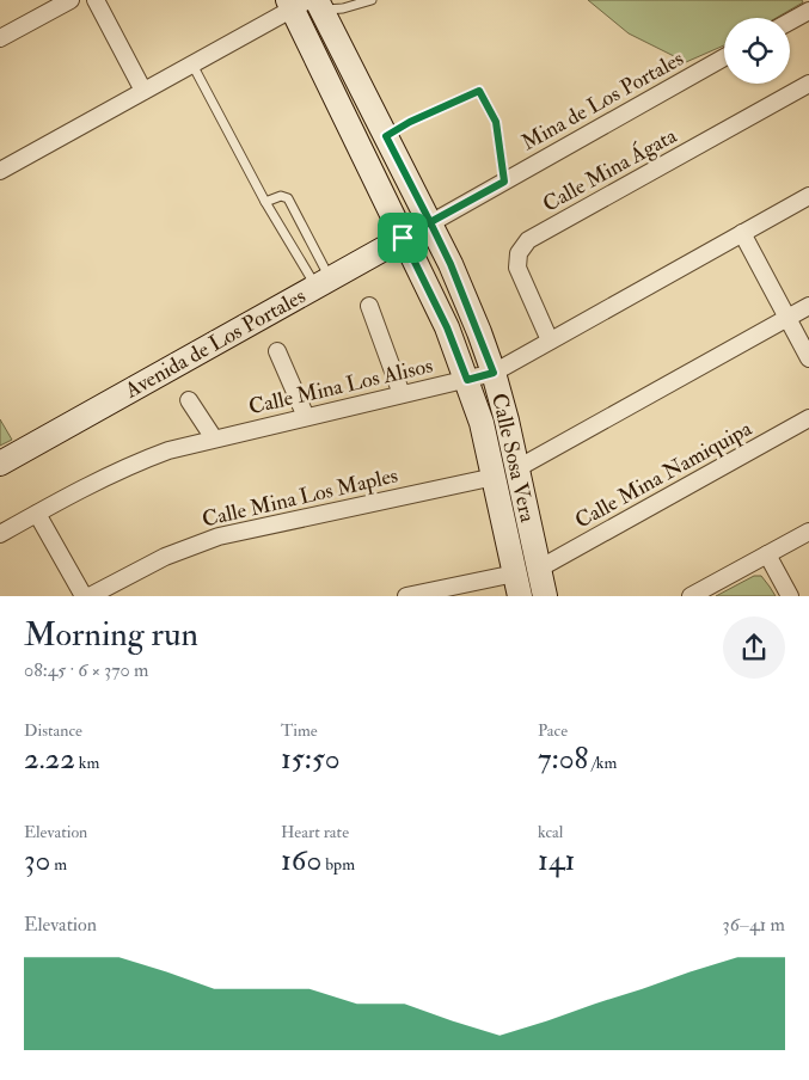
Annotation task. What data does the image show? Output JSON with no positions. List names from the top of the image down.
{
  "streets": {
    "main road": ["Avenida de Los Portales", "Calle Sosa Vera"],
    "street": [
      "Mina de Los Portales",
      "Calle Mina Ágata",
      "Calle Mina Los Alisos",
      "Calle Mina Namiquipa",
      "Calle Mina Los Maples"
    ]
  },
  "crossings": [
    ["Mina de Los Portales", "Avenida de Los Portales"],
    ["Mina de Los Portales", "Calle Sosa Vera"],
    ["Calle Mina Ágata", "Calle Mina Los Alisos"],
    ["Avenida de Los Portales", "Calle Sosa Vera"],
    ["Calle Mina Los Alisos", "Calle Sosa Vera"],
    ["Calle Sosa Vera", "Calle Mina Namiquipa"]
  ],
  "page": {
    "heading": ["Morning run", "08:45 · 6 × 370 m"],
    "stats": [
      ["Distance", "2.22 km"],
      ["Time", "15:50"],
      ["Pace", "7:08 /km"],
      ["Elevation", "30 m"],
      ["Heart rate", "160 bpm"],
      ["kcal", "141"]
    ],
    "chart": ["Elevation", "36–41 m"]
  }
}
